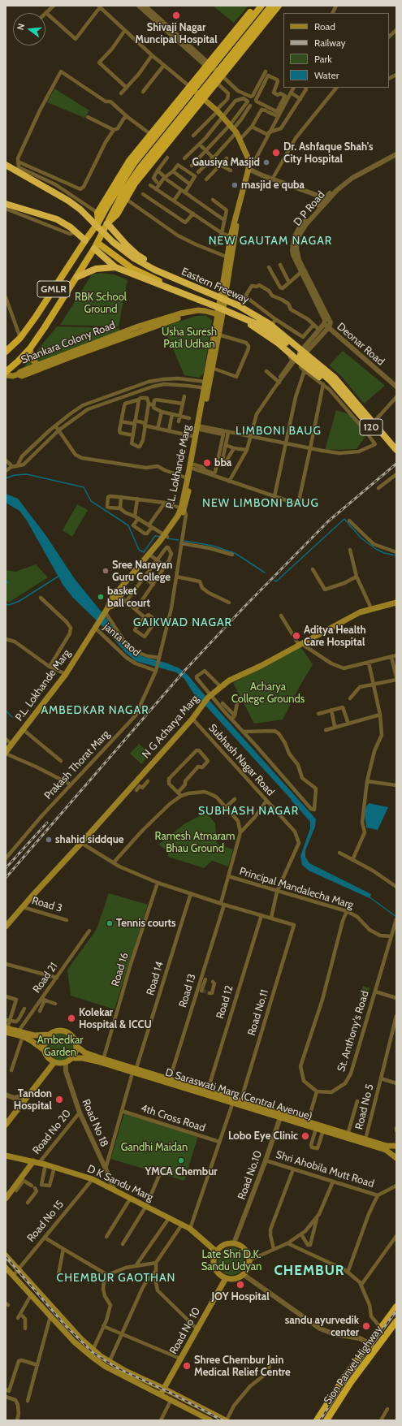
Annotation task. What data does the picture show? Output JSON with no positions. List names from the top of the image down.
{
  "streets": {
    "highway": [
      "Eastern Freeway",
      "GMLR",
      "120",
      "Sion Panvel Highway"
    ],
    "main road": [
      "Shankara Colony Road",
      "P.L. Lokhande Marg",
      "N G Acharya Marg",
      "D Saraswati Marg (Central Avenue)",
      "D K Sandu Marg",
      "Road No 10"
    ],
    "street": [
      "D P Road",
      "Deonar Road",
      "janta raod",
      "Subhash Nagar Road",
      "Prakash Thorat Marg",
      "Principal Mandalecha Marg",
      "Road 3",
      "Road 16",
      "Road 21",
      "Road 14",
      "Road 13",
      "Road 12",
      "Road No.11",
      "St. Anthony's Road",
      "Road No 5",
      "4th Cross Road",
      "Road No 18",
      "Road No 20",
      "Shri Ahobila Mutt Road",
      "Road No.10",
      "Road No 15"
    ]
  },
  "crossings": [
    ["D P Road", "Deonar Road"],
    ["Shankara Colony Road", "P.L. Lokhande Marg"],
    ["P.L. Lokhande Marg", "janta raod"],
    ["P.L. Lokhande Marg", "Prakash Thorat Marg"],
    ["janta raod", "Prakash Thorat Marg"],
    ["N G Acharya Marg", "Subhash Nagar Road"],
    ["N G Acharya Marg", "Road 3"],
    ["Subhash Nagar Road", "Principal Mandalecha Marg"],
    ["Subhash Nagar Road", "Road No.11"],
    ["Principal Mandalecha Marg", "Road 13"],
    ["Principal Mandalecha Marg", "St. Anthony's Road"],
    ["Road 16", "D Saraswati Marg (Central Avenue)"],
    ["Road 14", "D Saraswati Marg (Central Avenue)"],
    ["Road 14", "4th Cross Road"],
    ["Road 14", "Road No 18"],
    ["Road 13", "D Saraswati Marg (Central Avenue)"],
    ["Road 12", "D Saraswati Marg (Central Avenue)"],
    ["Road No.11", "D Saraswati Marg (Central Avenue)"],
    ["D Saraswati Marg (Central Avenue)", "Road No 5"],
    ["D Saraswati Marg (Central Avenue)", "Road No 18"],
    ["D Saraswati Marg (Central Avenue)", "Road No.10"],
    ["Road No 18", "Road No 20"],
    ["Road No 18", "D K Sandu Marg"],
    ["Road No 20", "D K Sandu Marg"],
    ["Shri Ahobila Mutt Road", "Road No.10"],
    ["Road No.10", "D K Sandu Marg"],
    ["Road No.10", "Road No 10"],
    ["D K Sandu Marg", "Road No 15"],
    ["D K Sandu Marg", "Road No 10"]
  ],
  "districts": [
    "NEW GAUTAM NAGAR",
    "LIMBONI BAUG",
    "NEW LIMBONI BAUG",
    "GAIKWAD NAGAR",
    "AMBEDKAR NAGAR",
    "SUBHASH NAGAR",
    "CHEMBUR",
    "CHEMBUR GAOTHAN"
  ],
  "parks": [
    "RBK School Ground",
    "Usha Suresh Patil Udhan",
    "Acharya College Grounds",
    "Ramesh Atmaram Bhau Ground",
    "Ambedkar Garden",
    "Gandhi Maidan",
    "Late Shri D.K. Sandu Udyan"
  ],
  "places": [
    "Shivaji Nagar Muncipal Hospital",
    "Dr. Ashfaque Shah's City Hospital",
    "Gausiya Masjid",
    "masjid e quba",
    "bba",
    "Sree Narayan Guru College",
    "basket ball court",
    "Aditya Health Care Hospital",
    "shahid siddque",
    "Tennis courts",
    "Kolekar Hospital & ICCU",
    "Tandon Hospital",
    "Lobo Eye Clinic",
    "YMCA Chembur",
    "JOY Hospital",
    "sandu ayurvedik center",
    "Shree Chembur Jain Medical Relief Centre"
  ],
  "legend": [
    "Road",
    "Railway",
    "Park",
    "Water"
  ],
  "north": "left"
}
